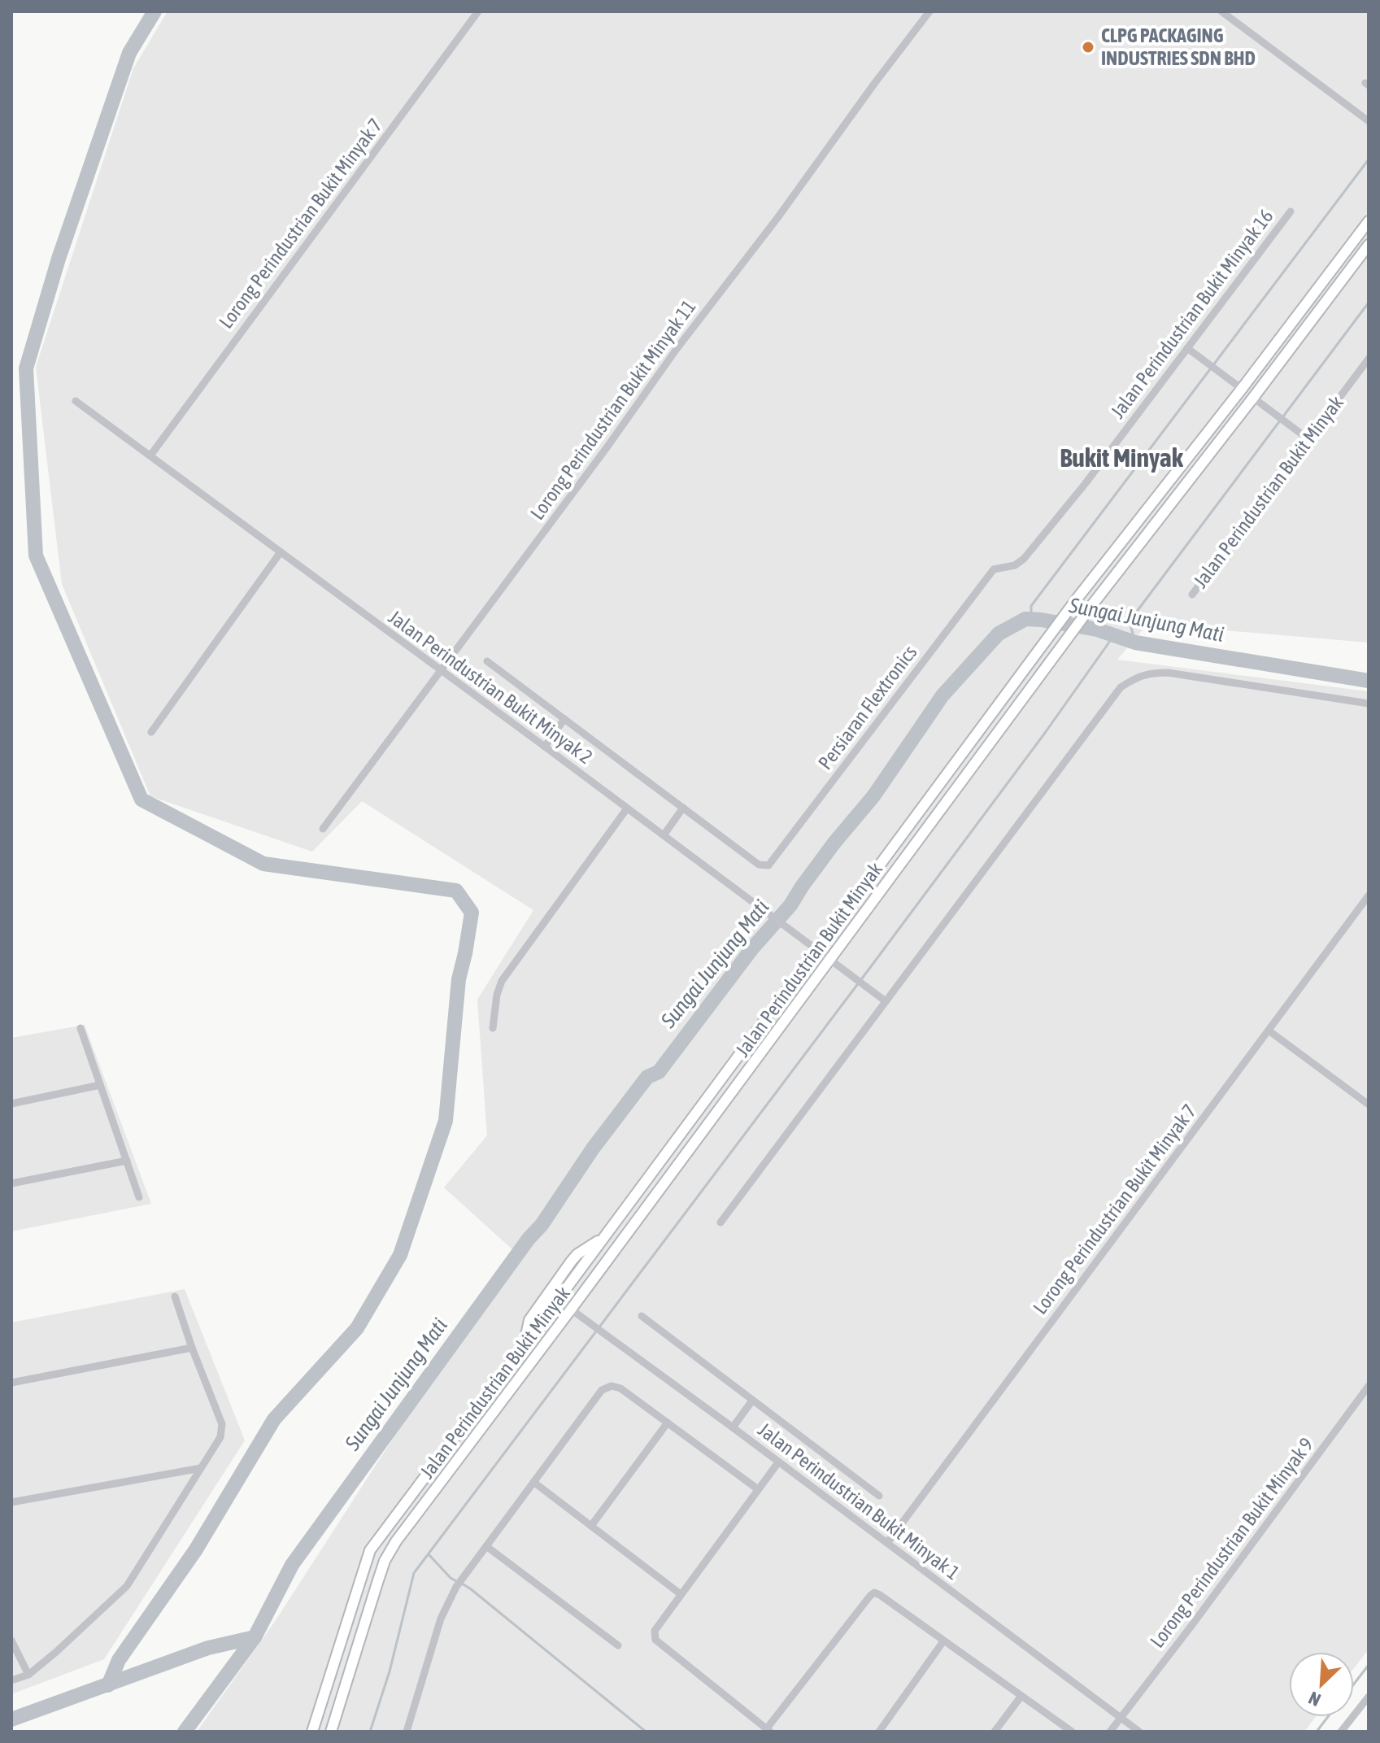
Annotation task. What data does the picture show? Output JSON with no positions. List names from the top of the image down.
{
  "streets": {
    "main road": ["Jalan Perindustrian Bukit Minyak"],
    "street": [
      "Lorong Perindustrian Bukit Minyak 7",
      "Jalan Perindustrian Bukit Minyak 16",
      "Lorong Perindustrian Bukit Minyak 11",
      "Jalan Perindustrian Bukit Minyak 2",
      "Persiaran Flextronics",
      "Jalan Perindustrian Bukit Minyak 1",
      "Lorong Perindustrian Bukit Minyak 9"
    ]
  },
  "crossings": [
    ["Lorong Perindustrian Bukit Minyak 7", "Jalan Perindustrian Bukit Minyak 2"],
    ["Lorong Perindustrian Bukit Minyak 7", "Jalan Perindustrian Bukit Minyak 1"],
    ["Jalan Perindustrian Bukit Minyak 16", "Persiaran Flextronics"],
    ["Lorong Perindustrian Bukit Minyak 11", "Jalan Perindustrian Bukit Minyak 2"],
    ["Jalan Perindustrian Bukit Minyak", "Jalan Perindustrian Bukit Minyak 2"],
    ["Jalan Perindustrian Bukit Minyak", "Jalan Perindustrian Bukit Minyak 1"],
    ["Jalan Perindustrian Bukit Minyak 1", "Lorong Perindustrian Bukit Minyak 9"]
  ],
  "districts": ["Bukit Minyak"],
  "water": ["Sungai Junjung Mati"],
  "places": ["CLPG PACKAGING INDUSTRIES SDN BHD"],
  "north": "bottom left"
}
